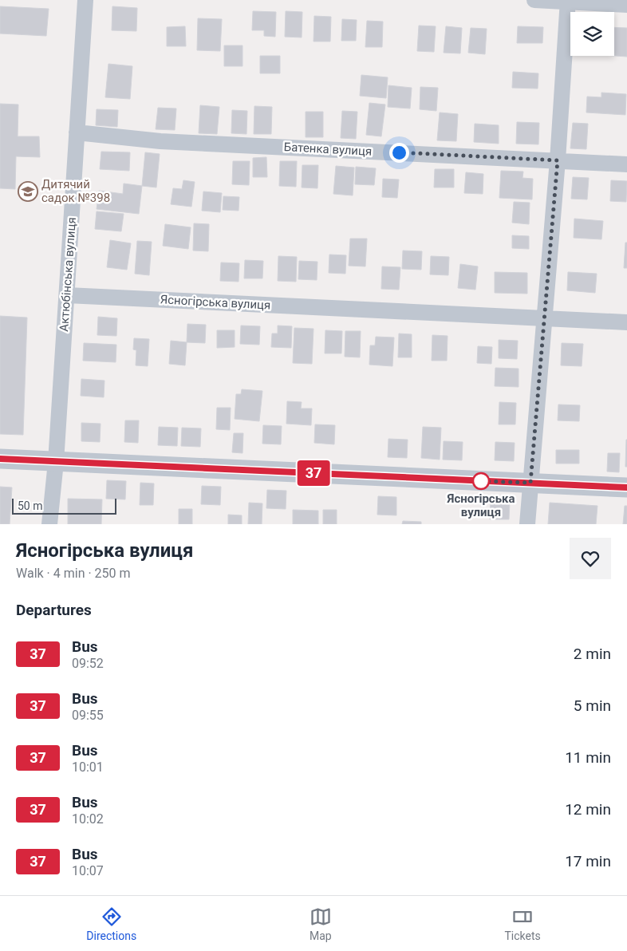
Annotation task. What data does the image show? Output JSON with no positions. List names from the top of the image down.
{
  "streets": {
    "street": ["Батенка вулиця", "Актюбінська вулиця", "Ясногірська вулиця"]
  },
  "crossings": [
    ["Батенка вулиця", "Актюбінська вулиця"],
    ["Актюбінська вулиця", "Ясногірська вулиця"]
  ],
  "places": {
    "school or university": ["Дитячий садок №398"],
    "other": ["Ясногірська вулиця"]
  },
  "lines": ["bus line 37"],
  "scale_bar": "50 m",
  "page": {
    "on_map": "37",
    "scale": "50 m",
    "heading": [
      ["Ясногірська вулиця", "Walk · 4 min · 250 m"],
      "Departures"
    ],
    "list": [
      {
        "mark": "37",
        "name": "Bus",
        "note": "09:52",
        "value": "2 min"
      },
      {
        "mark": "37",
        "name": "Bus",
        "note": "09:55",
        "value": "5 min"
      },
      {
        "mark": "37",
        "name": "Bus",
        "note": "10:01",
        "value": "11 min"
      },
      {
        "mark": "37",
        "name": "Bus",
        "note": "10:02",
        "value": "12 min"
      },
      {
        "mark": "37",
        "name": "Bus",
        "note": "10:07",
        "value": "17 min"
      }
    ],
    "tabs": ["Directions", "Map", "Tickets"]
  }
}
